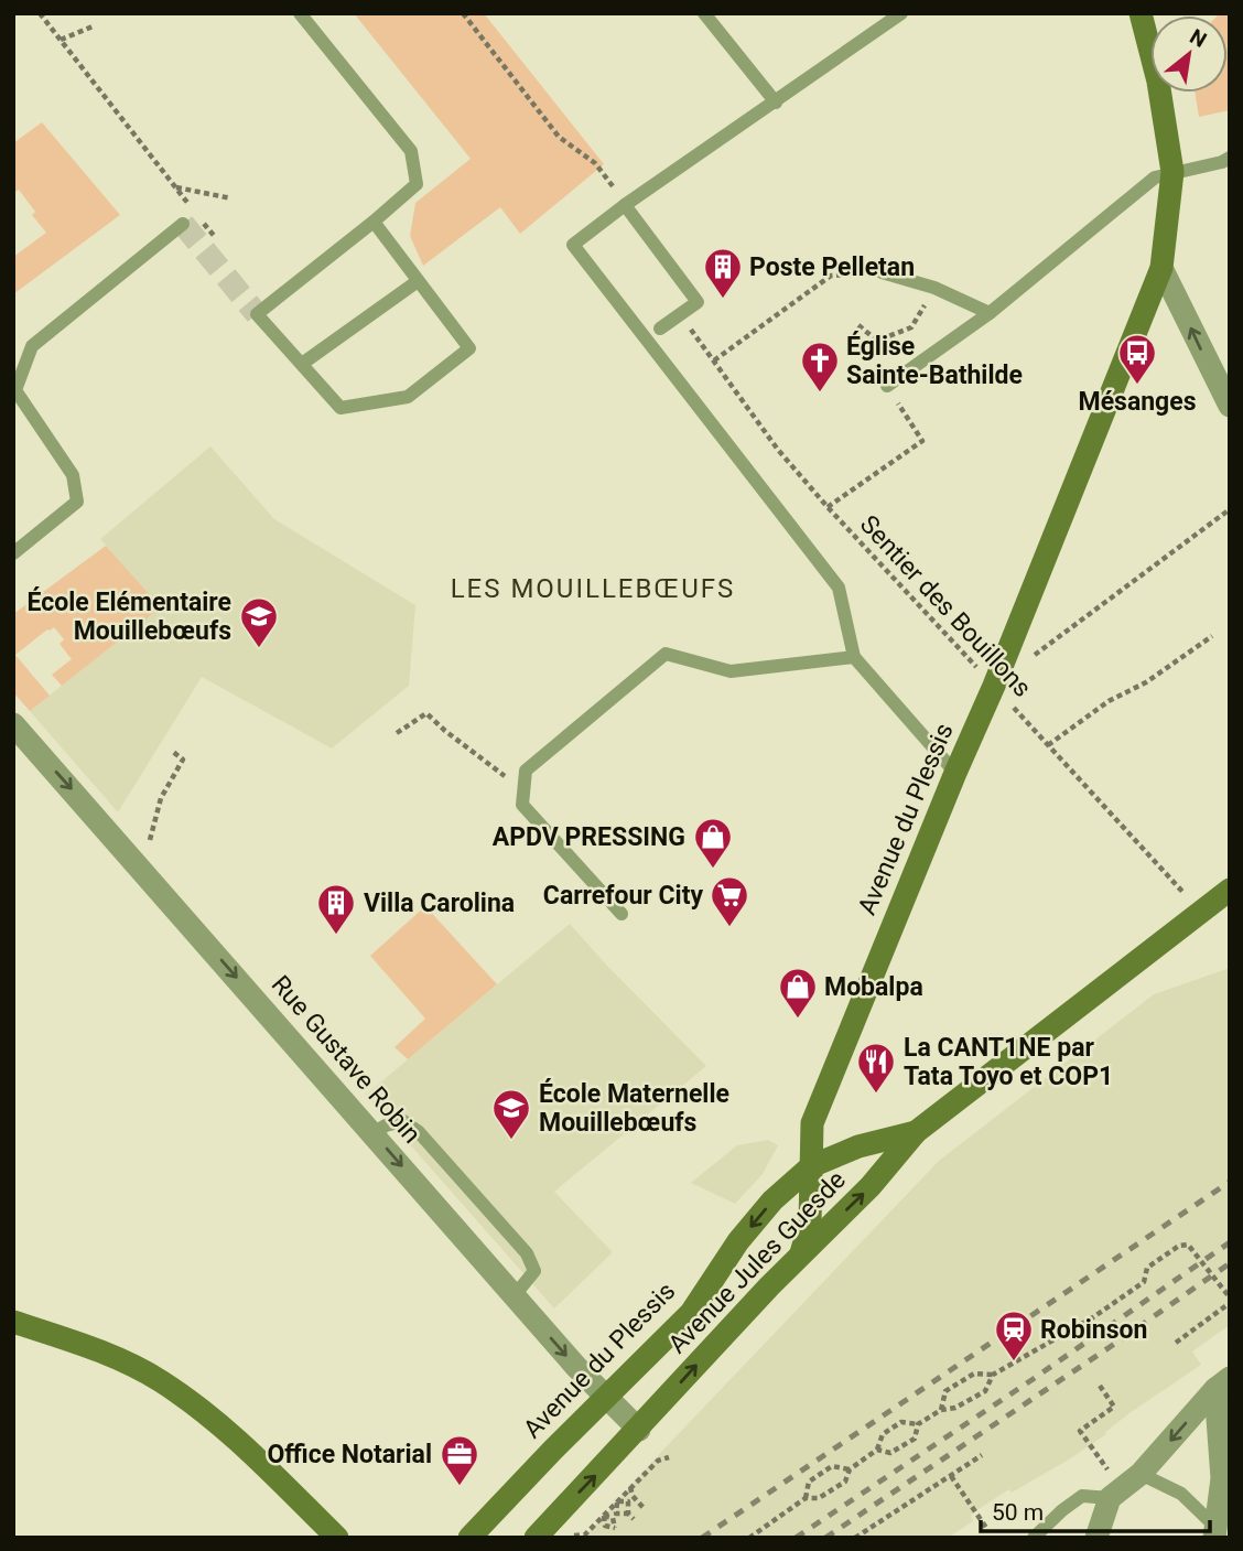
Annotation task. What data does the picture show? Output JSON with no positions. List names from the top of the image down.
{
  "streets": {
    "main road": ["Avenue du Plessis", "Avenue Jules Guesde"],
    "street": ["Rue Gustave Robin"],
    "path": ["Sentier des Bouillons"]
  },
  "crossings": [
    ["Sentier des Bouillons", "Avenue du Plessis"],
    ["Sentier des Bouillons", "Avenue Jules Guesde"],
    ["Avenue du Plessis", "Rue Gustave Robin"],
    ["Avenue du Plessis", "Avenue Jules Guesde"],
    ["Rue Gustave Robin", "Avenue Jules Guesde"]
  ],
  "one_way": ["Rue Gustave Robin", "Avenue Jules Guesde"],
  "districts": ["LES MOUILLEBŒUFS"],
  "places": {
    "building": ["Poste Pelletan", "Villa Carolina"],
    "bus stop": ["Mésanges"],
    "church": ["Église Sainte-Bathilde"],
    "school or university": ["École Elémentaire Mouillebœufs", "École Maternelle Mouillebœufs"],
    "shop": ["APDV PRESSING", "Mobalpa"],
    "supermarket": ["Carrefour City"],
    "restaurant": ["La CANT1NE par Tata Toyo et COP1"],
    "station": ["Robinson"],
    "office": ["Office Notarial"]
  },
  "scale_bar": "50 m",
  "north": "top right"
}
